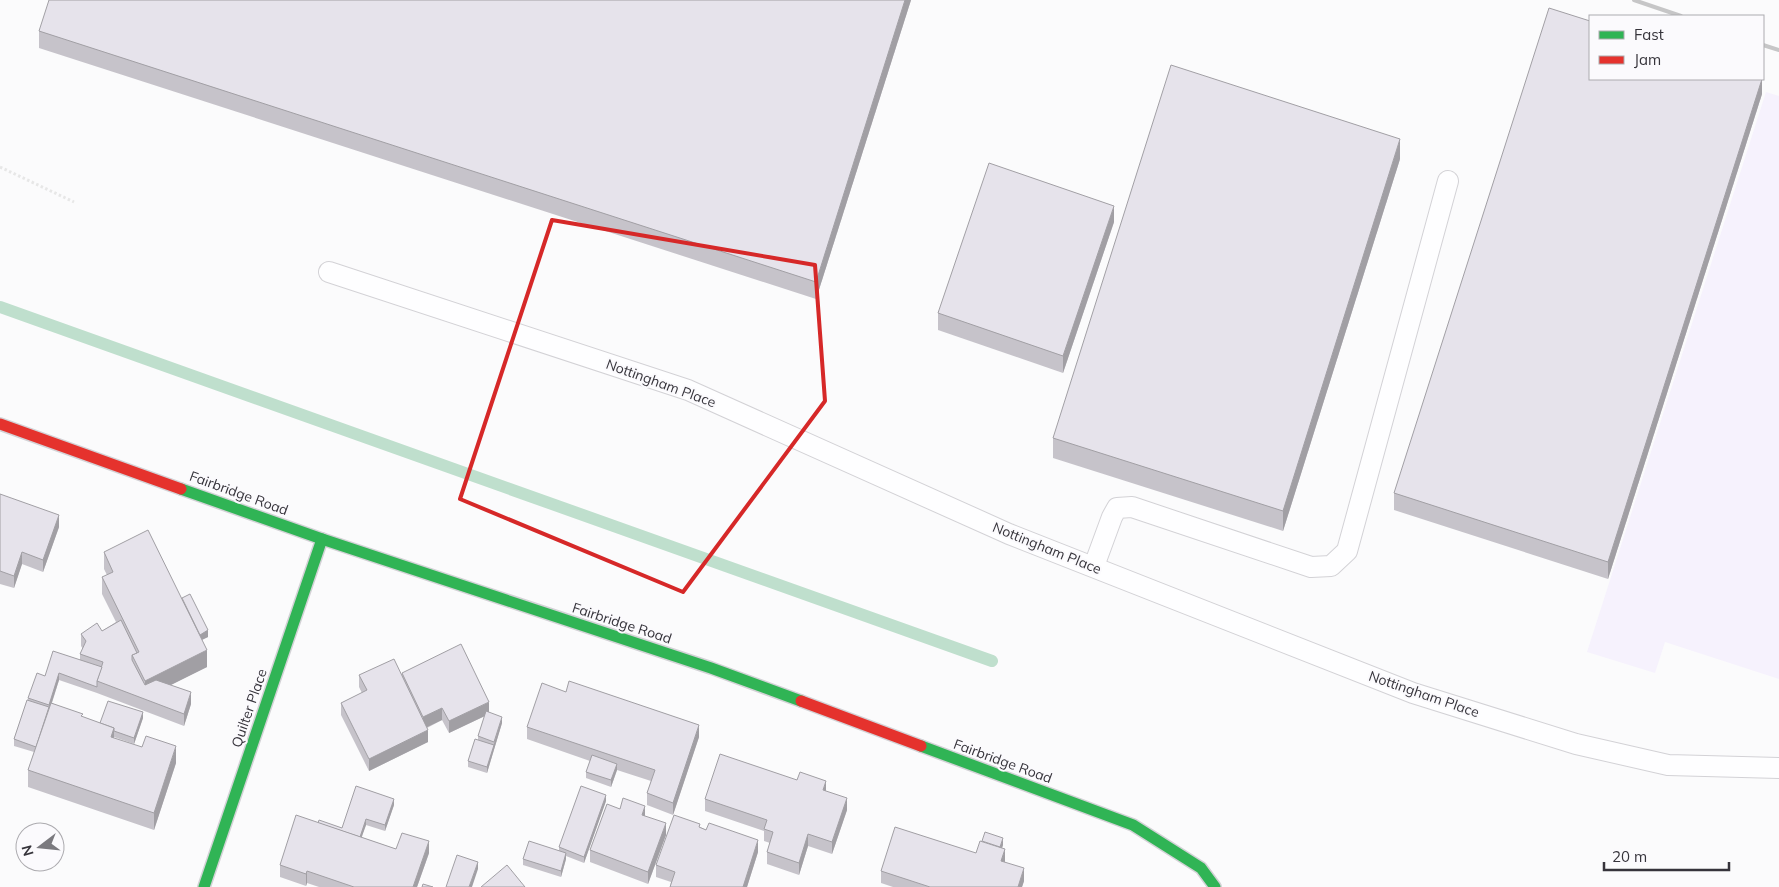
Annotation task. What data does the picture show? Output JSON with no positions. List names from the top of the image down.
{
  "streets": {
    "street": ["Fairbridge Road", "Quilter Place"],
    "lane": ["Nottingham Place"]
  },
  "crossings": [
    ["Fairbridge Road", "Quilter Place"]
  ],
  "legend": ["Fast", "Jam"],
  "scale_bar": "20 m",
  "north": "left"
}
